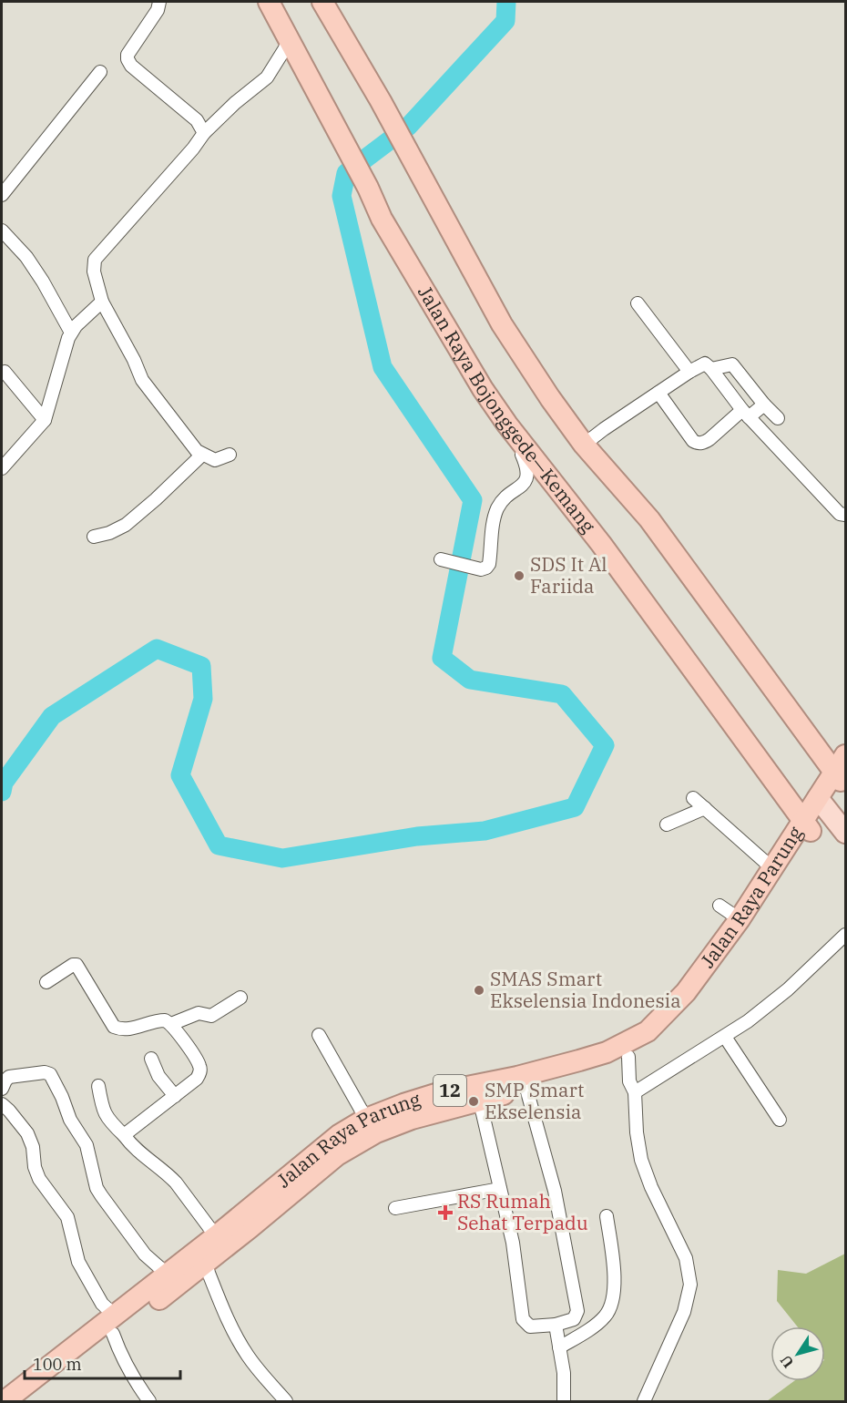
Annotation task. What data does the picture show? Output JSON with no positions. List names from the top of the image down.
{
  "streets": {
    "highway": ["Jalan Raya Bojonggede—Kemang", "Jalan Raya Parung", "12"]
  },
  "crossings": [
    ["Jalan Raya Bojonggede—Kemang", "Jalan Raya Parung"]
  ],
  "places": {
    "other": ["SDS It Al Fariida", "SMAS Smart Ekselensia Indonesia", "SMP Smart Ekselensia"],
    "health": ["RS Rumah Sehat Terpadu"]
  },
  "scale_bar": "100 m",
  "north": "bottom left"
}
